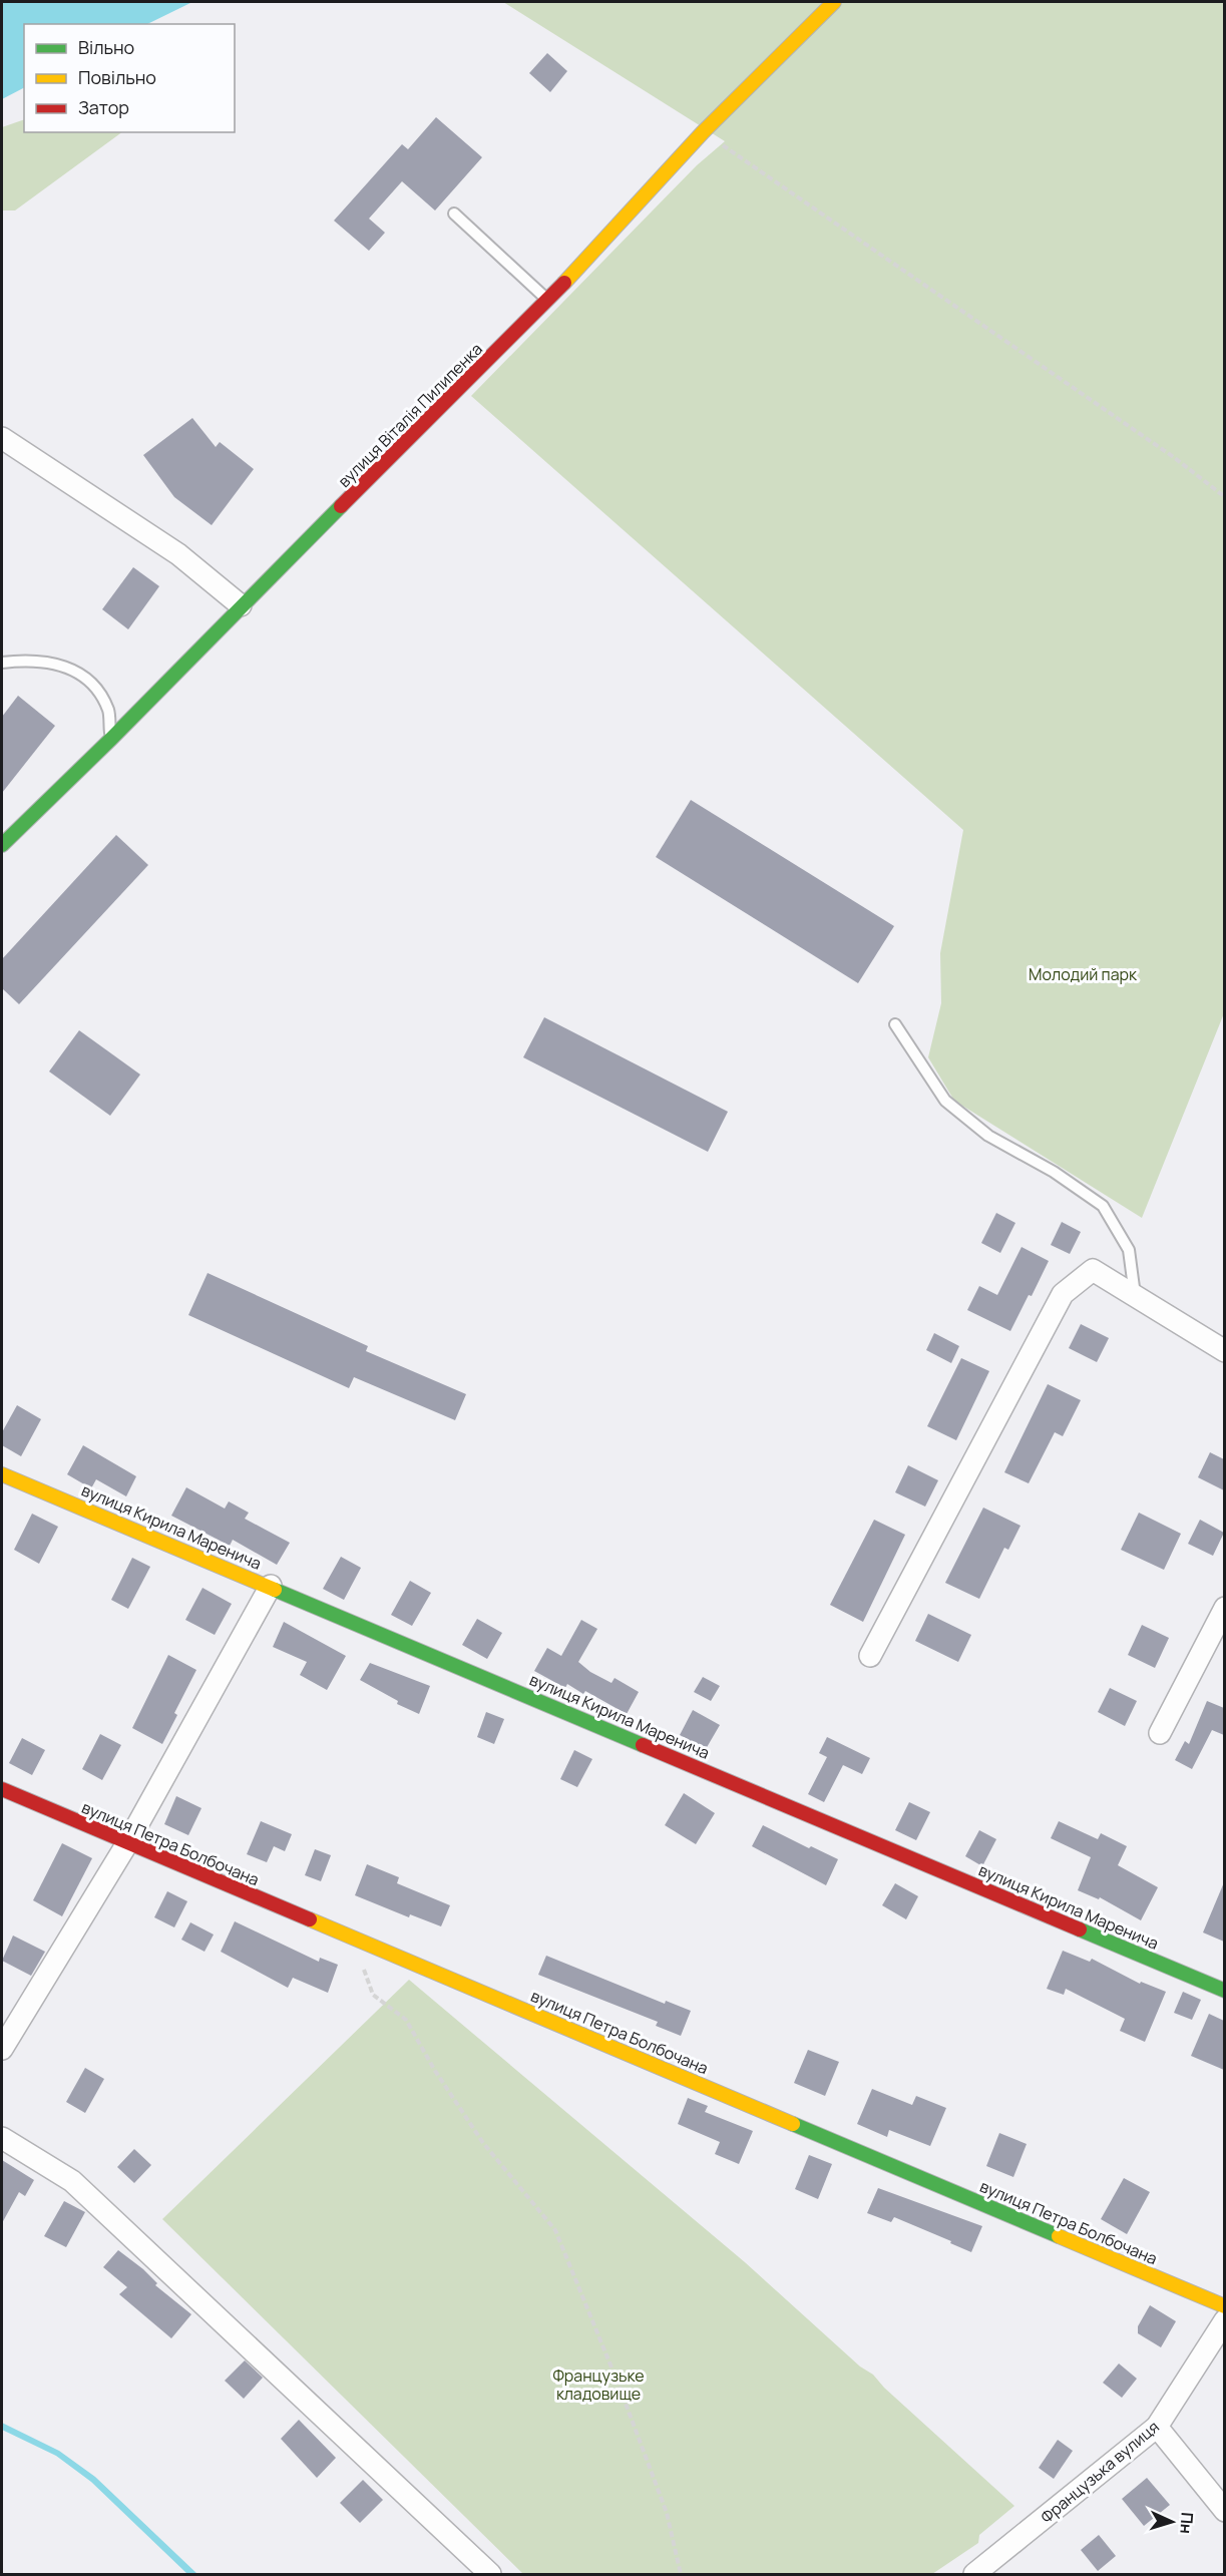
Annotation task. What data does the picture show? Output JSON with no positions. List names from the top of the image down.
{
  "streets": {
    "street": [
      "вулиця Віталія Пилипенка",
      "вулиця Кирила Маренича",
      "вулиця Петра Болбочана",
      "Французька вулиця"
    ]
  },
  "parks": ["Молодий парк", "Французьке кладовище"],
  "legend": ["Вільно", "Повільно", "Затор"],
  "north": "right"
}
